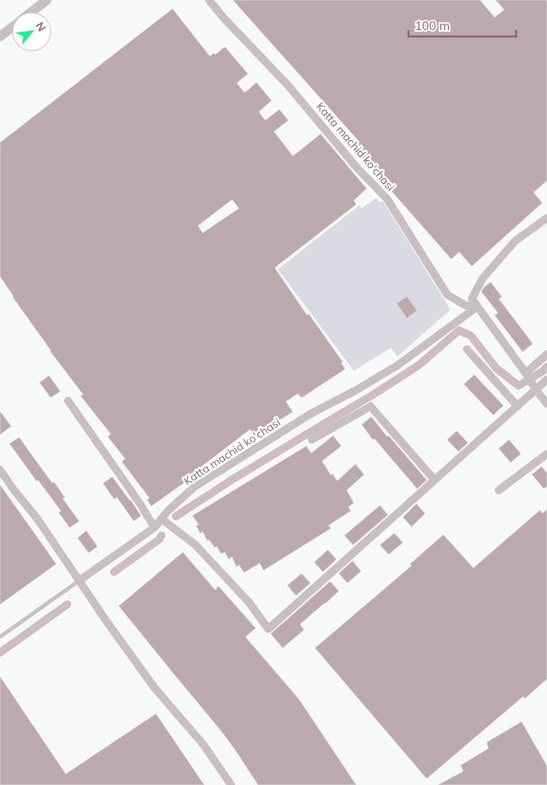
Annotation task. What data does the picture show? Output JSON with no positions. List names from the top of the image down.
{
  "streets": {
    "street": ["Katta machid ko'chasi"]
  },
  "scale_bar": "100 m",
  "north": "top right"
}
